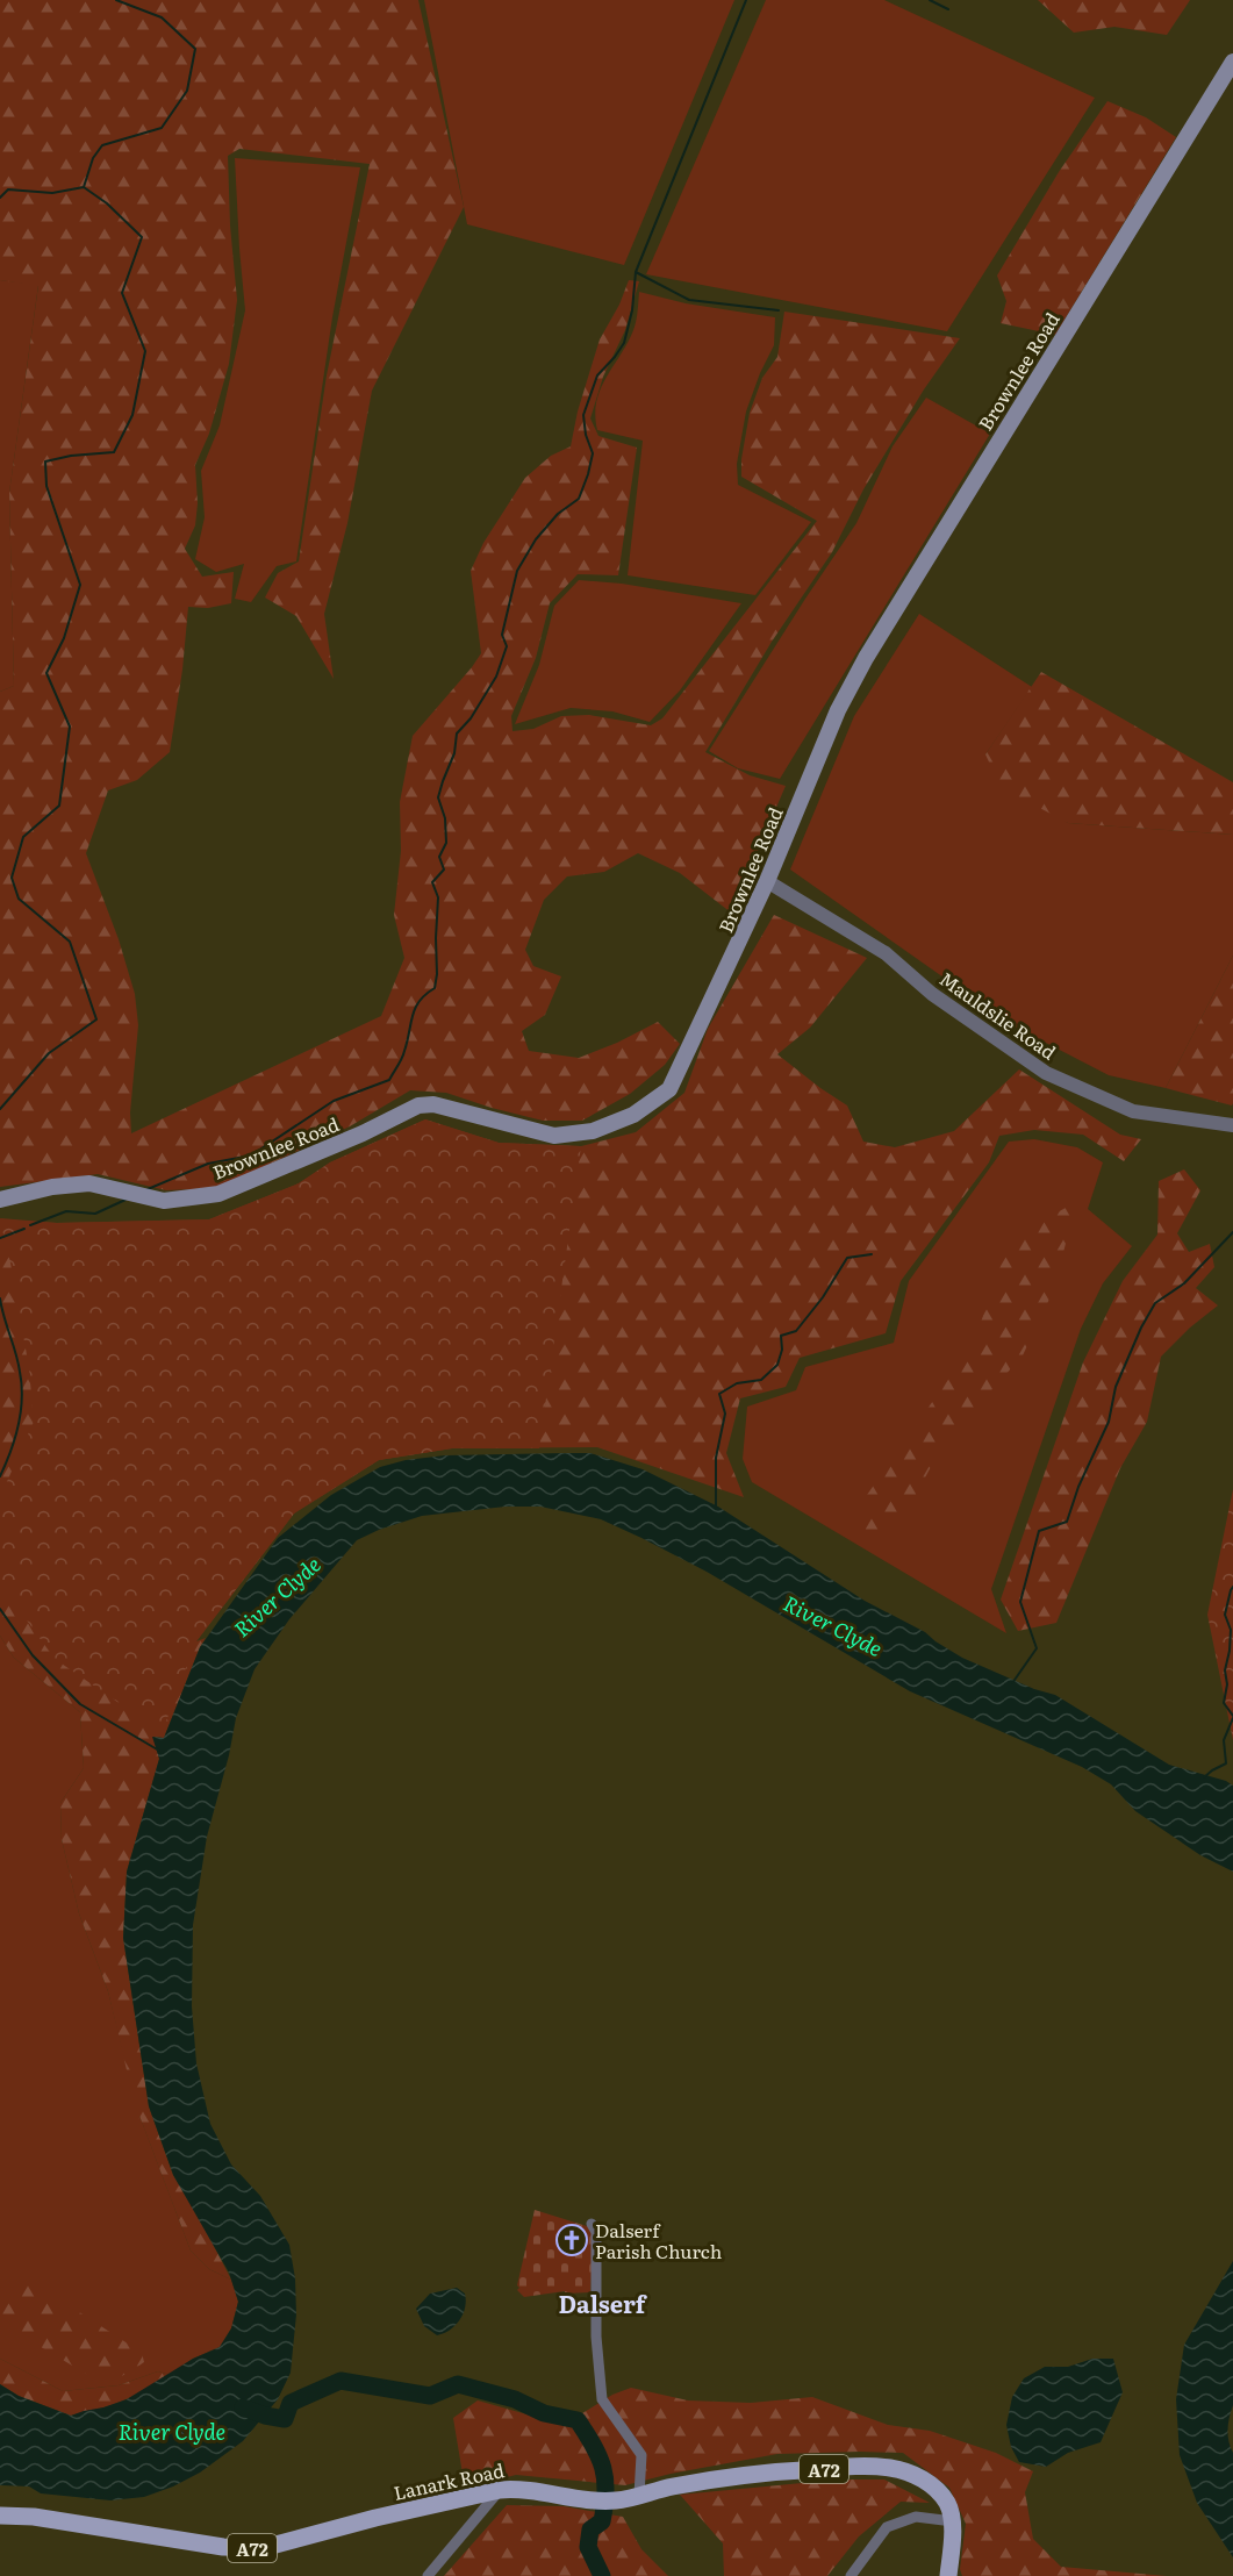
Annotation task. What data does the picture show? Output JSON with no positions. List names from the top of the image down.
{
  "streets": {
    "main road": ["Brownlee Road", "A72", "Lanark Road"],
    "street": ["Mauldslie Road"]
  },
  "crossings": [
    ["Brownlee Road", "Mauldslie Road"]
  ],
  "districts": ["Dalserf"],
  "water": ["River Clyde"],
  "places": {
    "church": ["Dalserf Parish Church"]
  }
}
